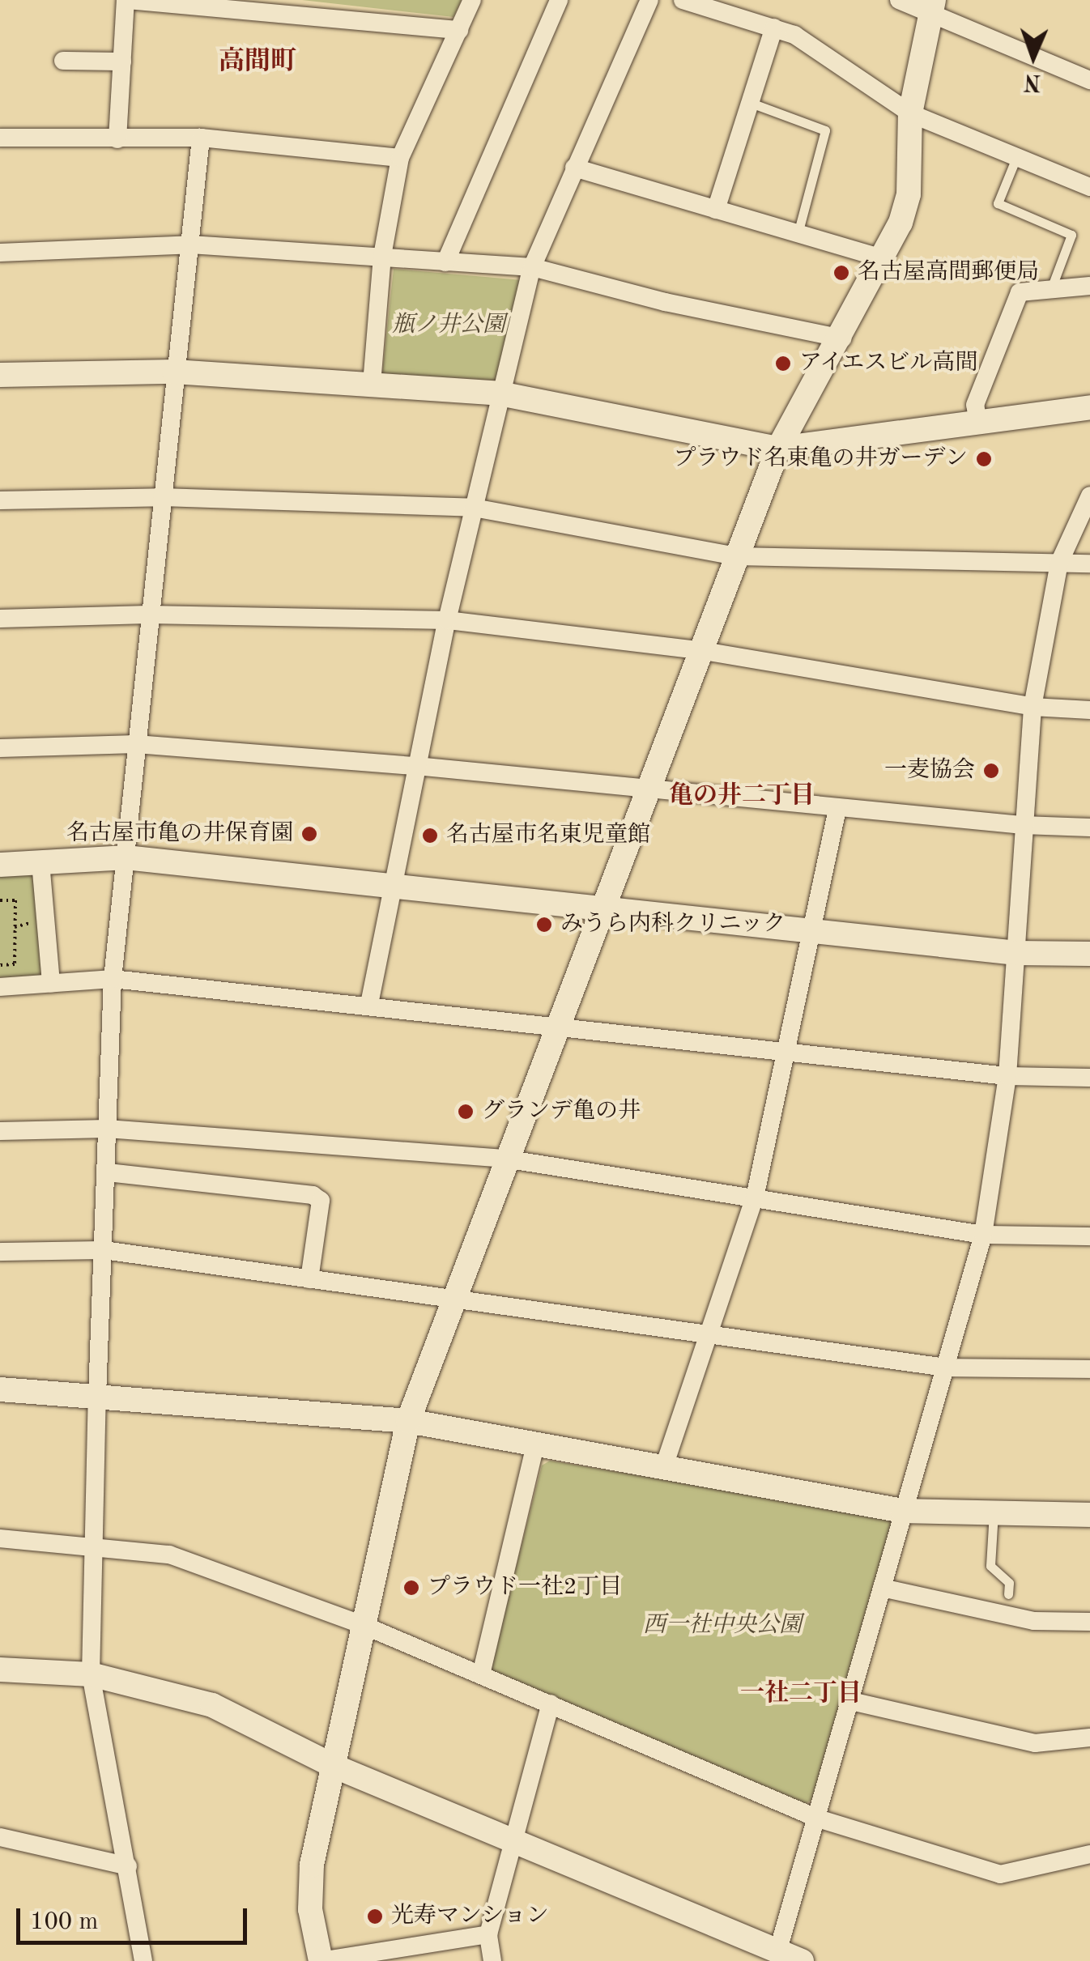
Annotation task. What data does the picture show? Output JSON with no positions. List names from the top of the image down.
{
  "districts": ["高間町", "亀の井二丁目", "一社二丁目"],
  "parks": ["瓶ノ井公園", "西一社中央公園"],
  "places": [
    "名古屋高間郵便局",
    "アイエスビル高間",
    "プラウド名東亀の井ガーデン",
    "一麦協会",
    "名古屋市亀の井保育園",
    "名古屋市名東児童館",
    "みうら内科クリニック",
    "グランデ亀の井",
    "プラウド一社2丁目",
    "光寿マンション"
  ],
  "scale_bar": "100 m",
  "north": "bottom"
}
